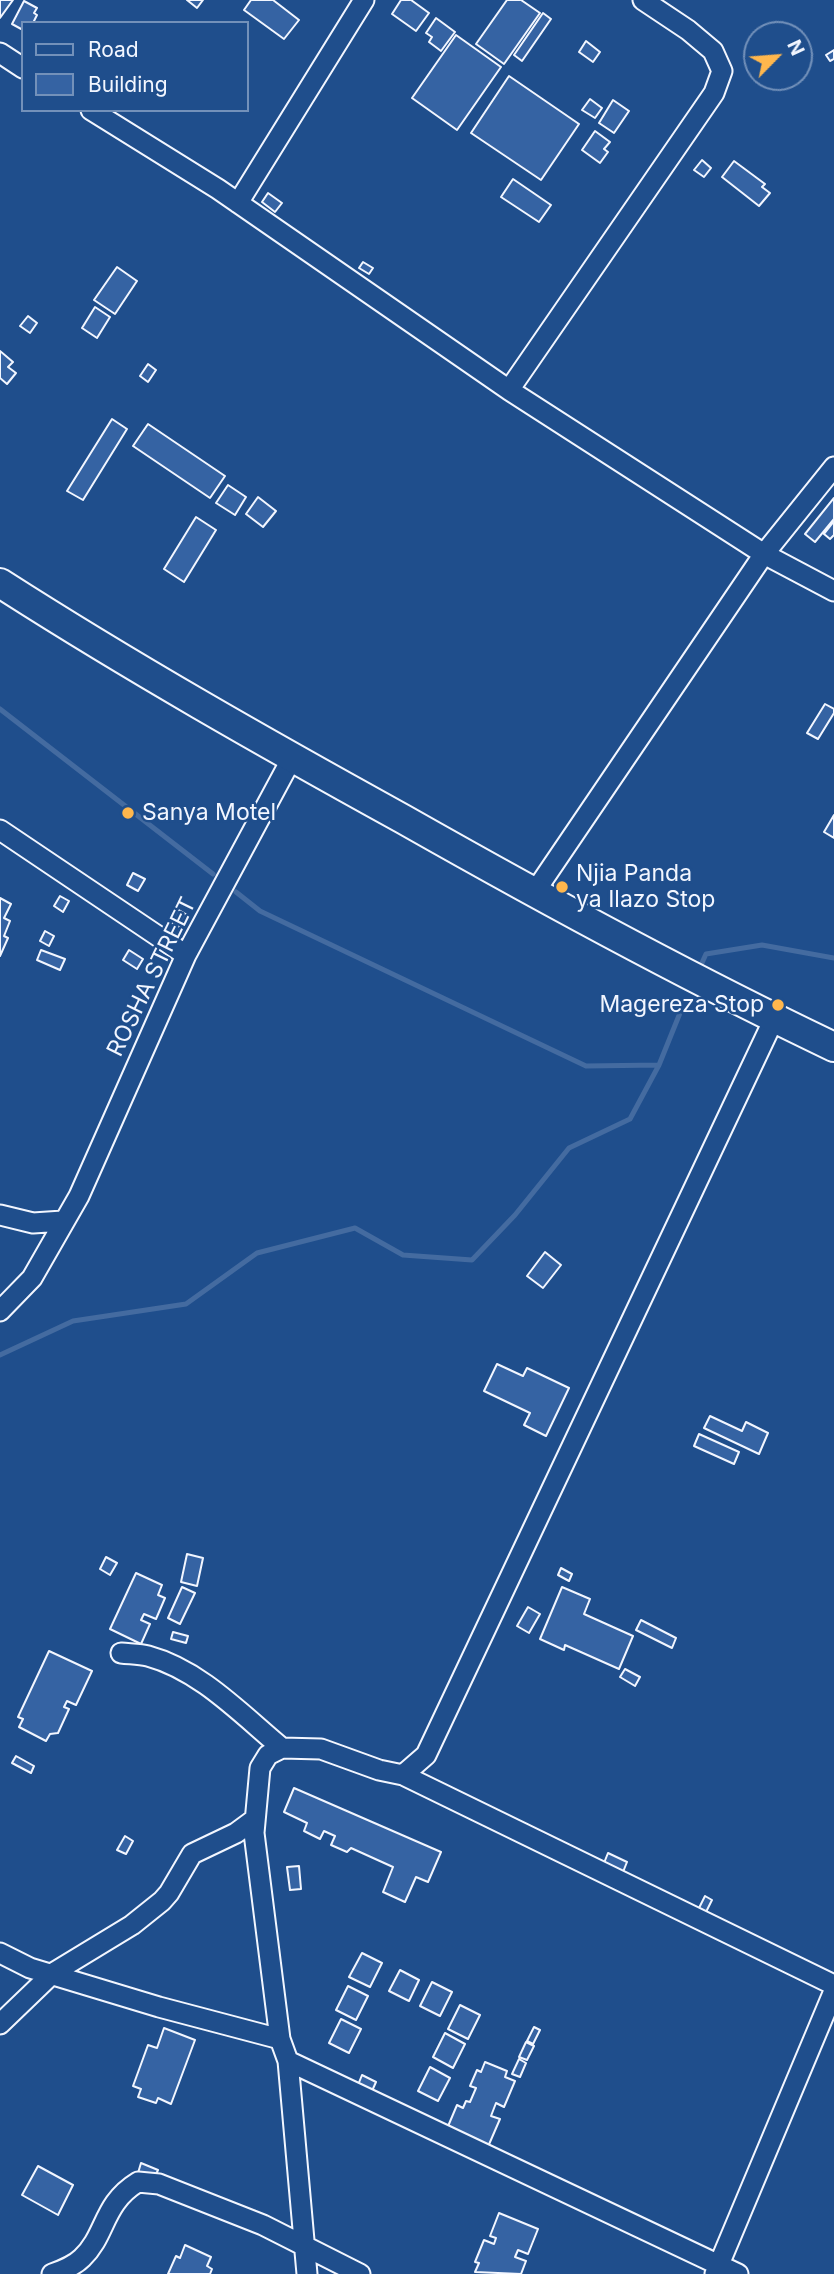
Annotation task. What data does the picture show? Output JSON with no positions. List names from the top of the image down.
{
  "streets": {
    "street": ["ROSHA STREET"]
  },
  "places": ["Sanya Motel", "Njia Panda ya Ilazo Stop", "Magereza Stop"],
  "legend": ["Road", "Building"],
  "north": "top right"
}
